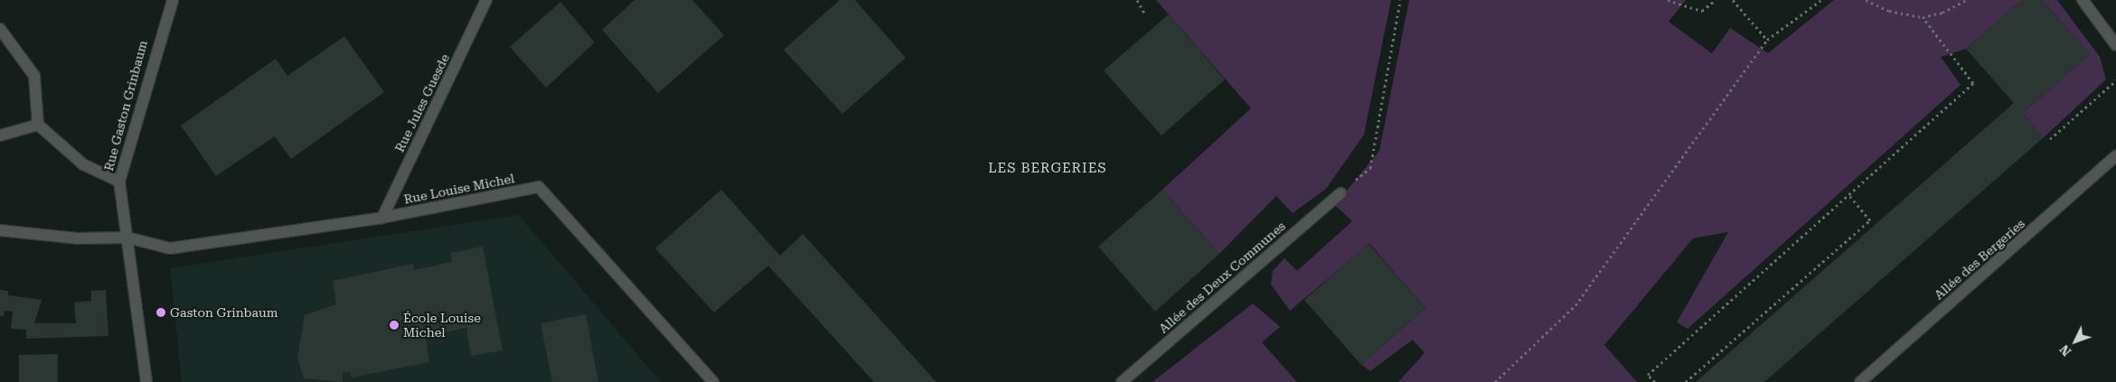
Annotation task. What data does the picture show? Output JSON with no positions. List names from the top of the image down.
{
  "streets": {
    "street": [
      "Rue Jules Guesde",
      "Rue Gaston Grinbaum",
      "Rue Louise Michel",
      "Allée des Bergeries",
      "Allée des Deux Communes"
    ]
  },
  "crossings": [
    ["Rue Jules Guesde", "Rue Louise Michel"],
    ["Rue Gaston Grinbaum", "Rue Louise Michel"]
  ],
  "districts": ["LES BERGERIES"],
  "places": ["Gaston Grinbaum", "École Louise Michel"],
  "north": "bottom left"
}
